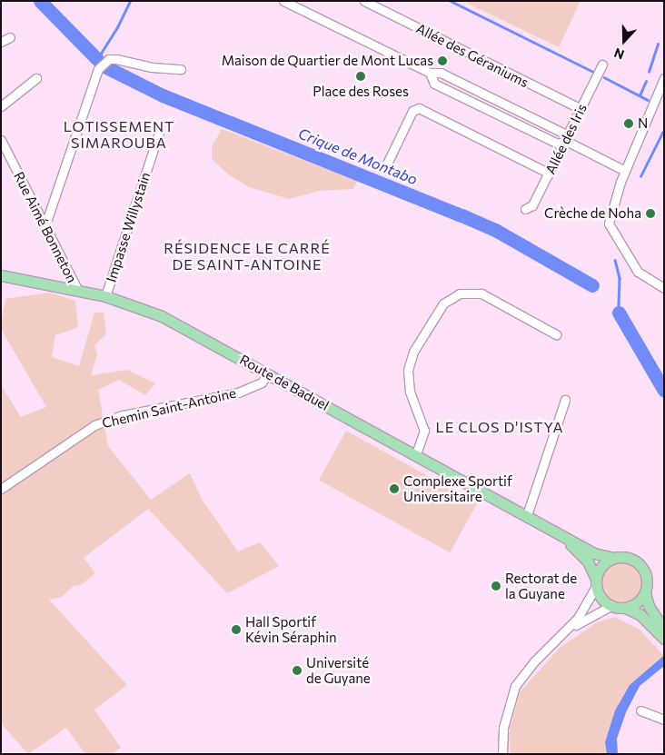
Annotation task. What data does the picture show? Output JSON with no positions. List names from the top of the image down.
{
  "streets": {
    "main road": ["Route de Baduel"],
    "street": [
      "Allée des Géraniums",
      "Allée des Iris",
      "Rue Aimé Bonneton",
      "Impasse Willystain",
      "Chemin Saint-Antoine"
    ]
  },
  "crossings": [
    ["Allée des Géraniums", "Allée des Iris"],
    ["Rue Aimé Bonneton", "Route de Baduel"],
    ["Impasse Willystain", "Route de Baduel"],
    ["Route de Baduel", "Chemin Saint-Antoine"]
  ],
  "districts": ["LOTISSEMENT SIMAROUBA", "RÉSIDENCE LE CARRÉ DE SAINT-ANTOINE", "LE CLOS D'ISTYA"],
  "water": ["Crique de Montabo"],
  "places": [
    "Maison de Quartier de Mont Lucas",
    "Place des Roses",
    "N",
    "Crèche de Noha",
    "Complexe Sportif Universitaire",
    "Rectorat de la Guyane",
    "Hall Sportif Kévin Séraphin",
    "Université de Guyane"
  ],
  "north": "bottom"
}
